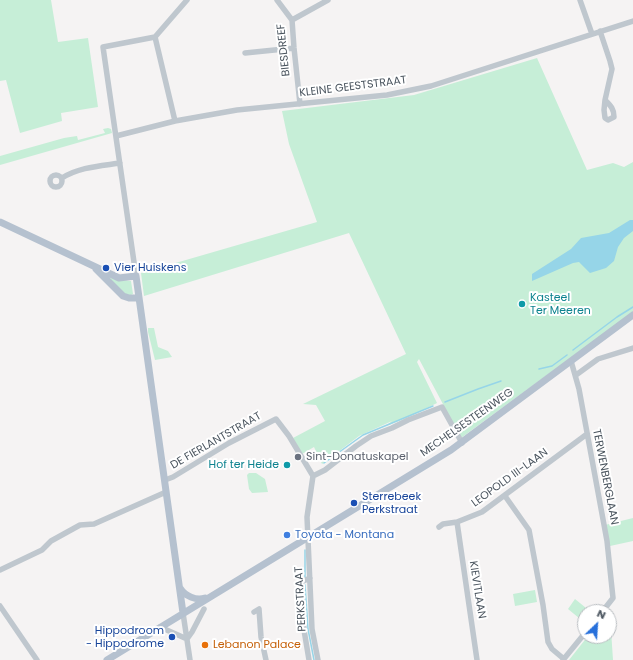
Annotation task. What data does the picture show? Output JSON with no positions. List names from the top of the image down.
{
  "streets": {
    "main road": ["MECHELSESTEENWEG"],
    "street": [
      "BIESDREEF",
      "KLEINE GEESTSTRAAT",
      "DE FIERLANTSTRAAT",
      "TERWENBERGLAAN",
      "LEOPOLD III-LAAN",
      "KIEVITLAAN",
      "PERKSTRAAT"
    ]
  },
  "crossings": [
    ["BIESDREEF", "KLEINE GEESTSTRAAT"],
    ["MECHELSESTEENWEG", "TERWENBERGLAAN"],
    ["MECHELSESTEENWEG", "PERKSTRAAT"],
    ["DE FIERLANTSTRAAT", "PERKSTRAAT"],
    ["TERWENBERGLAAN", "LEOPOLD III-LAAN"],
    ["LEOPOLD III-LAAN", "KIEVITLAAN"]
  ],
  "places": [
    "Vier Huiskens",
    "Kasteel Ter Meeren",
    "Sint-Donatuskapel",
    "Hof ter Heide",
    "Sterrebeek Perkstraat",
    "Toyota - Montana",
    "Hippodroom - Hippodrome",
    "Lebanon Palace"
  ],
  "north": "top right"
}
